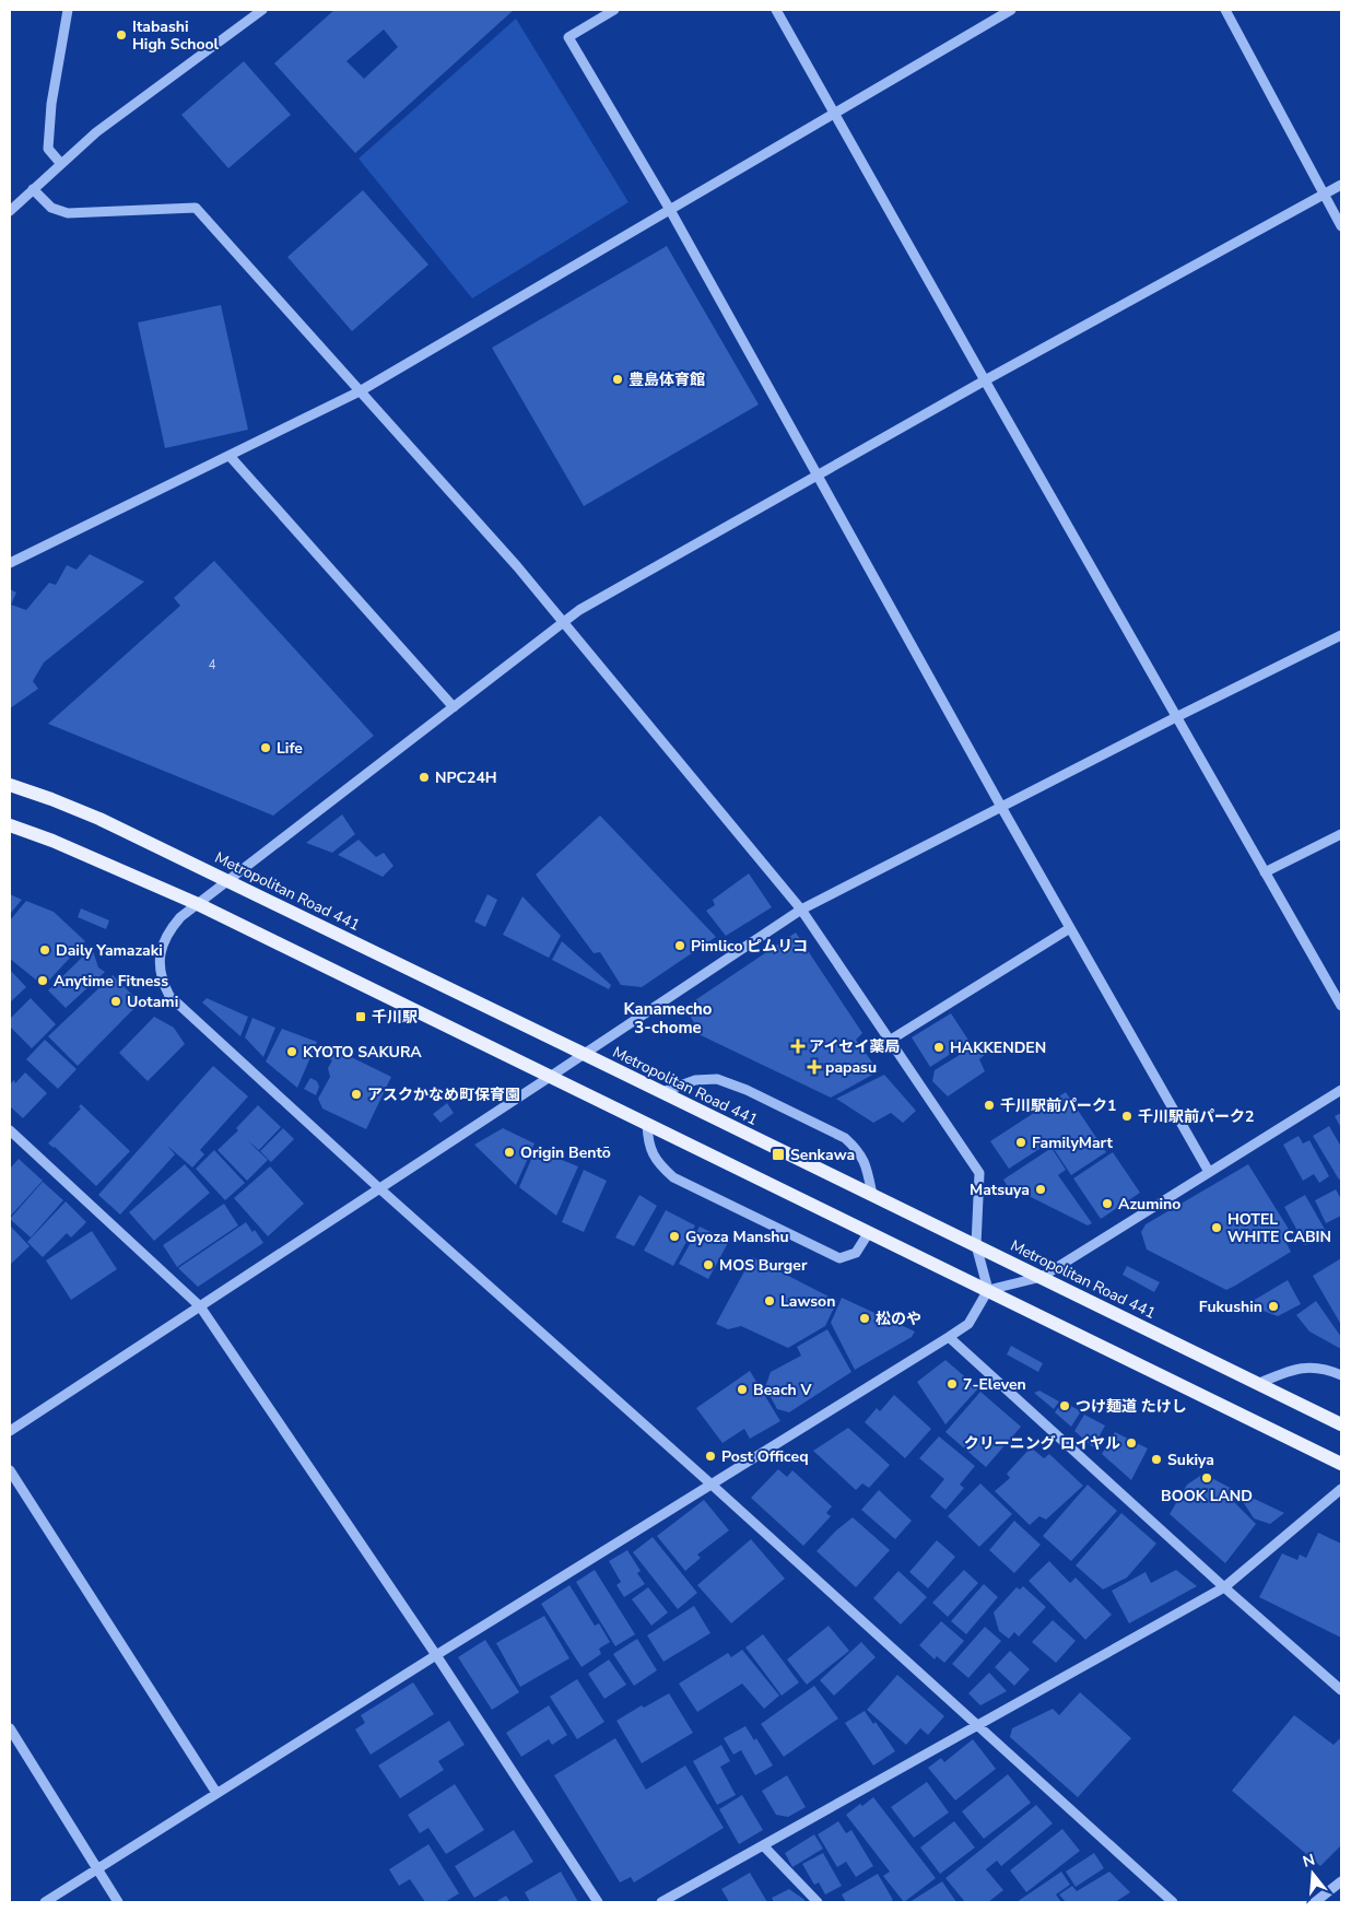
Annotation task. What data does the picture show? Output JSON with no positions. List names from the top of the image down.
{
  "streets": {
    "main road": ["Metropolitan Road 441"]
  },
  "districts": ["Kanamecho 3-chome"],
  "places": {
    "other": [
      "Itabashi High School",
      "豊島体育館",
      "Life",
      "NPC24H",
      "Pimlico ピムリコ",
      "Daily Yamazaki",
      "Anytime Fitness",
      "Uotami",
      "HAKKENDEN",
      "KYOTO SAKURA",
      "アスクかなめ町保育園",
      "千川駅前パーク1",
      "千川駅前パーク2",
      "FamilyMart",
      "Origin Bentō",
      "Matsuya",
      "Azumino",
      "HOTEL WHITE CABIN",
      "Gyoza Manshu",
      "MOS Burger",
      "Lawson",
      "Fukushin",
      "松のや",
      "7-Eleven",
      "Beach V",
      "つけ麺道 たけし",
      "クリーニング ロイヤル",
      "Post Officeq",
      "Sukiya",
      "BOOK LAND"
    ],
    "transit": ["千川駅", "Senkawa"],
    "health": ["アイセイ薬局", "papasu"]
  },
  "house_numbers": ["4"],
  "north": "top"
}
